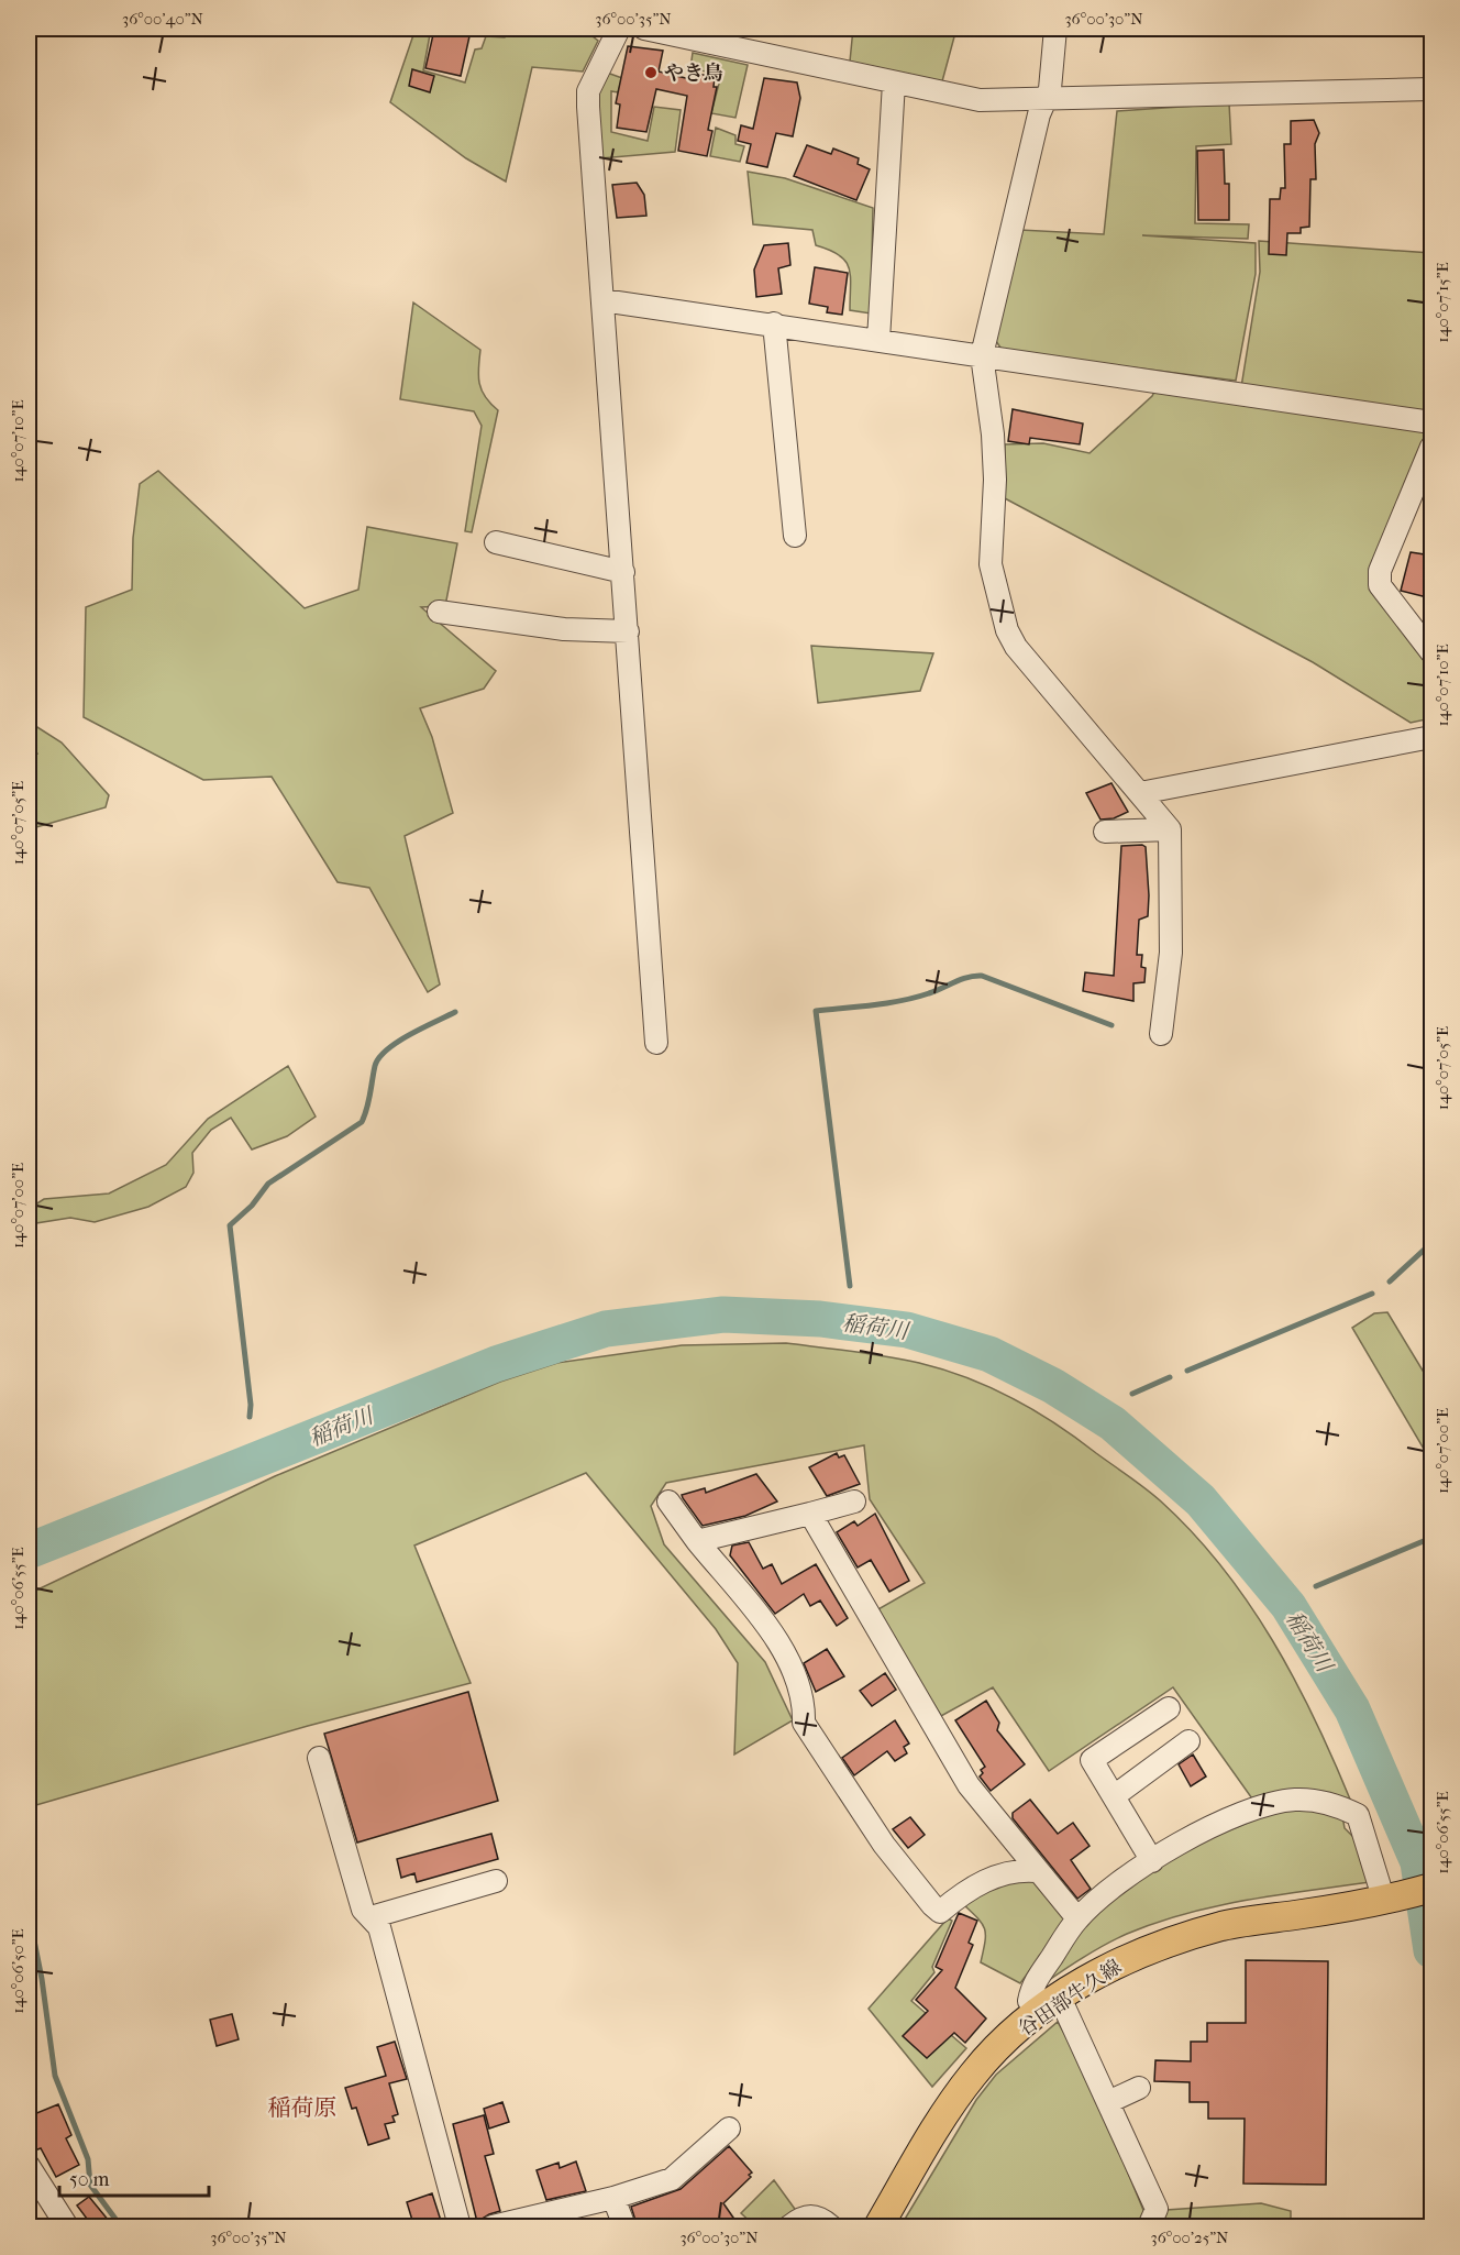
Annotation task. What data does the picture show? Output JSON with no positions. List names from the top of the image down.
{
  "streets": {
    "main road": ["谷田部牛久線"]
  },
  "districts": ["稲荷原"],
  "water": ["稲荷川"],
  "places": ["やき鳥"],
  "scale_bar": "50 m",
  "coordinates": [
    "36°00'40\"N",
    "36°00'35\"N",
    "36°00'30\"N",
    "140°07'15\"E",
    "140°07'10\"E",
    "140°07'05\"E",
    "140°07'00\"E",
    "140°06'55\"E",
    "140°06'50\"E",
    "36°00'25\"N"
  ]
}
